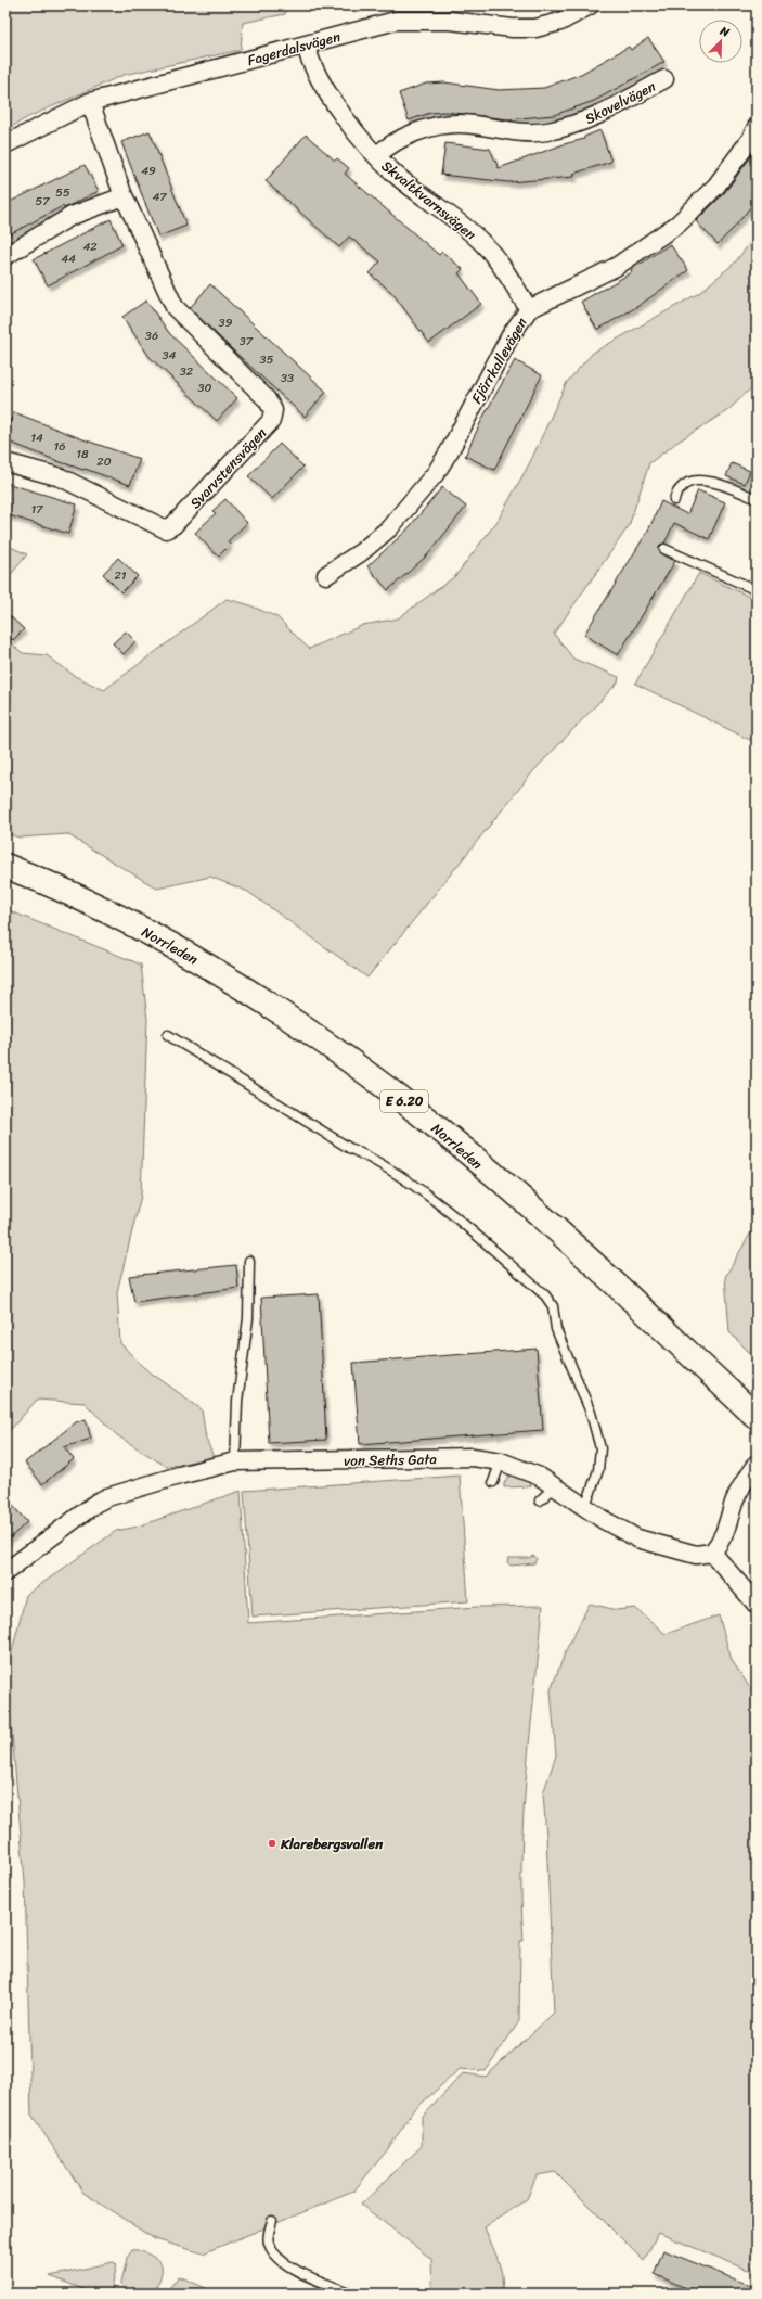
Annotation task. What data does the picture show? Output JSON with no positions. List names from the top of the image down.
{
  "streets": {
    "highway": ["Norrleden", "E 6.20"],
    "street": [
      "Fagerdalsvägen",
      "Skovelvägen",
      "Skvaltkvarnsvägen",
      "Fjärrkallevägen",
      "Svarvstensvägen",
      "von Seths Gata"
    ]
  },
  "crossings": [
    ["Fagerdalsvägen", "Skvaltkvarnsvägen"],
    ["Fagerdalsvägen", "Svarvstensvägen"],
    ["Skovelvägen", "Skvaltkvarnsvägen"],
    ["Skvaltkvarnsvägen", "Fjärrkallevägen"]
  ],
  "places": ["Klarebergsvallen"],
  "house_numbers": [
    "49",
    "55",
    "47",
    "57",
    "42",
    "44",
    "39",
    "36",
    "37",
    "34",
    "35",
    "32",
    "33",
    "30",
    "14",
    "16",
    "18",
    "20",
    "17",
    "21"
  ],
  "north": "top right"
}
